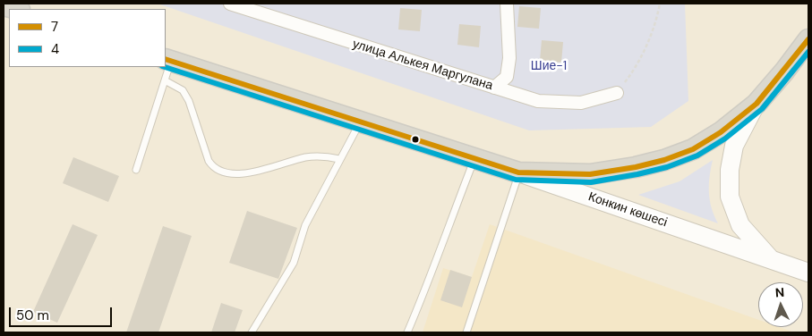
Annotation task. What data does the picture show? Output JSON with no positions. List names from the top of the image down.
{
  "streets": {
    "highway": ["Конкин көшесі"],
    "street": ["улица Алькея Маргулана"]
  },
  "parks": ["Шие-1"],
  "lines": ["transit line 7", "transit line 4"],
  "legend": ["7", "4"],
  "scale_bar": "50 m",
  "north": "top"
}
